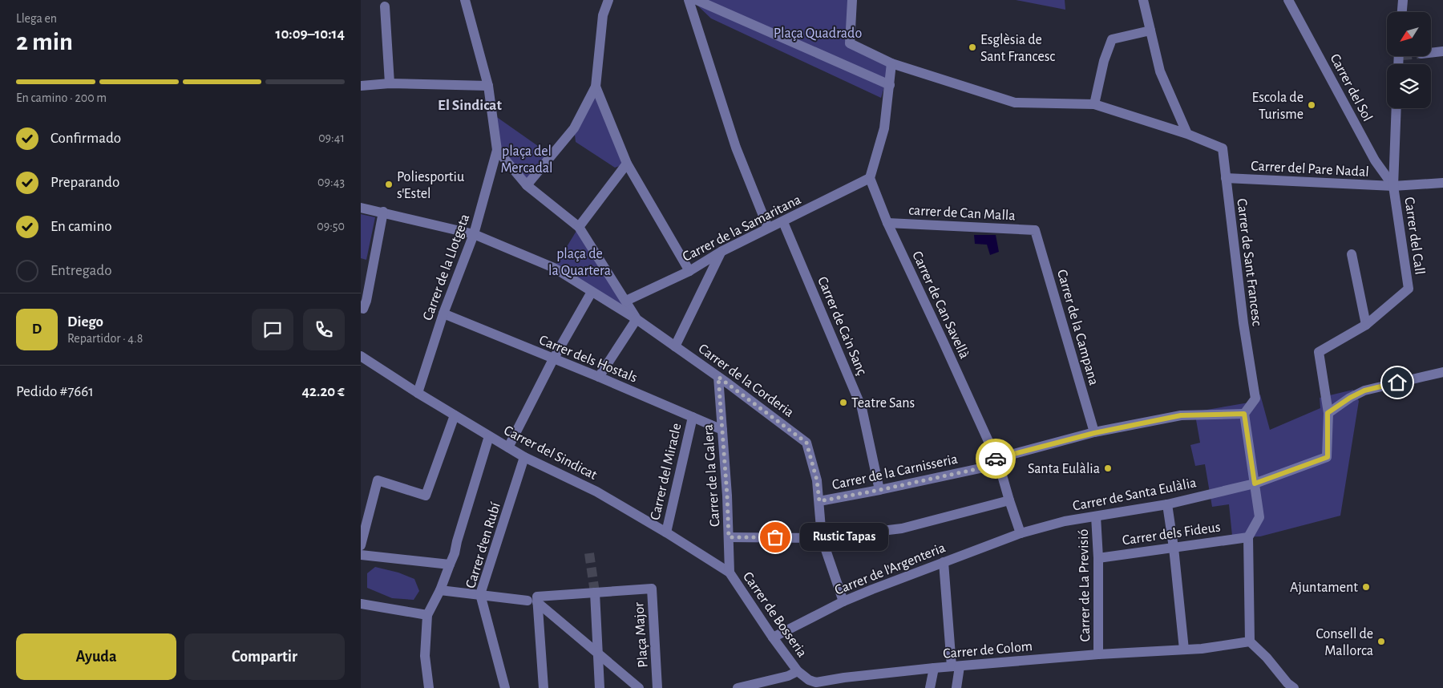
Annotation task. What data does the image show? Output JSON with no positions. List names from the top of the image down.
{
  "streets": {
    "street": [
      "Carrer del Sol",
      "Carrer del Pare Nadal",
      "carrer de Can Malla",
      "Carrer de la Samaritana",
      "Carrer del Call",
      "Carrer de Sant Francesc",
      "Carrer de la Llotgeta",
      "Carrer de Can Savellà",
      "Carrer de Ca'n Sanç",
      "Carrer de la Campana",
      "Carrer dels Hostals",
      "Carrer de la Corderia",
      "Carrer del Sindicat",
      "Carrer del Miracle",
      "Carrer de la Carnisseria",
      "Carrer de la Galera",
      "Carrer de Santa Eulàlia",
      "Carrer dels Fideus",
      "Carrer d'en Rubí",
      "Carrer de l'Argenteria",
      "Carrer de La Previsió",
      "Carrer de Bosseria",
      "Plaça Major",
      "Carrer de Colom"
    ]
  },
  "crossings": [
    ["Carrer del Sol", "Carrer del Pare Nadal"],
    ["Carrer del Sol", "Carrer del Call"],
    ["Carrer del Pare Nadal", "Carrer del Call"],
    ["Carrer del Pare Nadal", "Carrer de Sant Francesc"],
    ["carrer de Can Malla", "Carrer de Can Savellà"],
    ["carrer de Can Malla", "Carrer de la Campana"],
    ["Carrer de la Samaritana", "Carrer de Can Savellà"],
    ["Carrer de la Samaritana", "Carrer de Ca'n Sanç"],
    ["Carrer de Sant Francesc", "Carrer de la Carnisseria"],
    ["Carrer de la Llotgeta", "Carrer dels Hostals"],
    ["Carrer de la Llotgeta", "Carrer del Sindicat"],
    ["Carrer de Can Savellà", "Carrer de la Carnisseria"],
    ["Carrer de Can Savellà", "Carrer de Santa Eulàlia"],
    ["Carrer de Can Savellà", "Carrer de l'Argenteria"],
    ["Carrer de Ca'n Sanç", "Carrer de la Carnisseria"],
    ["Carrer de la Campana", "Carrer de la Carnisseria"],
    ["Carrer dels Hostals", "Carrer del Miracle"],
    ["Carrer dels Hostals", "Carrer de la Galera"],
    ["Carrer de la Corderia", "Carrer de la Carnisseria"],
    ["Carrer de la Corderia", "Carrer de la Galera"],
    ["Carrer de la Corderia", "Carrer de l'Argenteria"],
    ["Carrer del Sindicat", "Carrer del Miracle"],
    ["Carrer del Sindicat", "Carrer de la Galera"],
    ["Carrer del Sindicat", "Carrer d'en Rubí"],
    ["Carrer del Sindicat", "Carrer de Bosseria"],
    ["Carrer de la Galera", "Carrer de Bosseria"],
    ["Carrer de Santa Eulàlia", "Carrer de l'Argenteria"],
    ["Carrer de Santa Eulàlia", "Carrer de La Previsió"],
    ["Carrer dels Fideus", "Carrer de La Previsió"],
    ["Carrer de l'Argenteria", "Carrer de Bosseria"],
    ["Carrer de La Previsió", "Carrer de Colom"],
    ["Carrer de Bosseria", "Carrer de Colom"]
  ],
  "districts": ["El Sindicat"],
  "parks": ["Plaça Quadrado", "plaça del Mercadal", "plaça de la Quartera"],
  "places": [
    "Esglèsia de Sant Francesc",
    "Escola de Turisme",
    "Poliesportiu s'Estel",
    "Teatre Sans",
    "Santa Eulàlia",
    "Rustic Tapas",
    "Ajuntament",
    "Consell de Mallorca"
  ],
  "north": "bottom left",
  "page": {
    "heading": ["2 min", "Llega en", "10:09–10:14"],
    "panel": [
      "Diego",
      "Repartidor · 4.8",
      "Pedido #7661",
      "42.20 €"
    ],
    "bar": "En camino · 200 m",
    "list": [
      ["Confirmado", "09:41"],
      ["Preparando", "09:43"],
      ["En camino", "09:50"],
      "Entregado"
    ],
    "round": "D",
    "bubble": "Rustic Tapas",
    "buttons": ["Ayuda", "Compartir"]
  }
}
